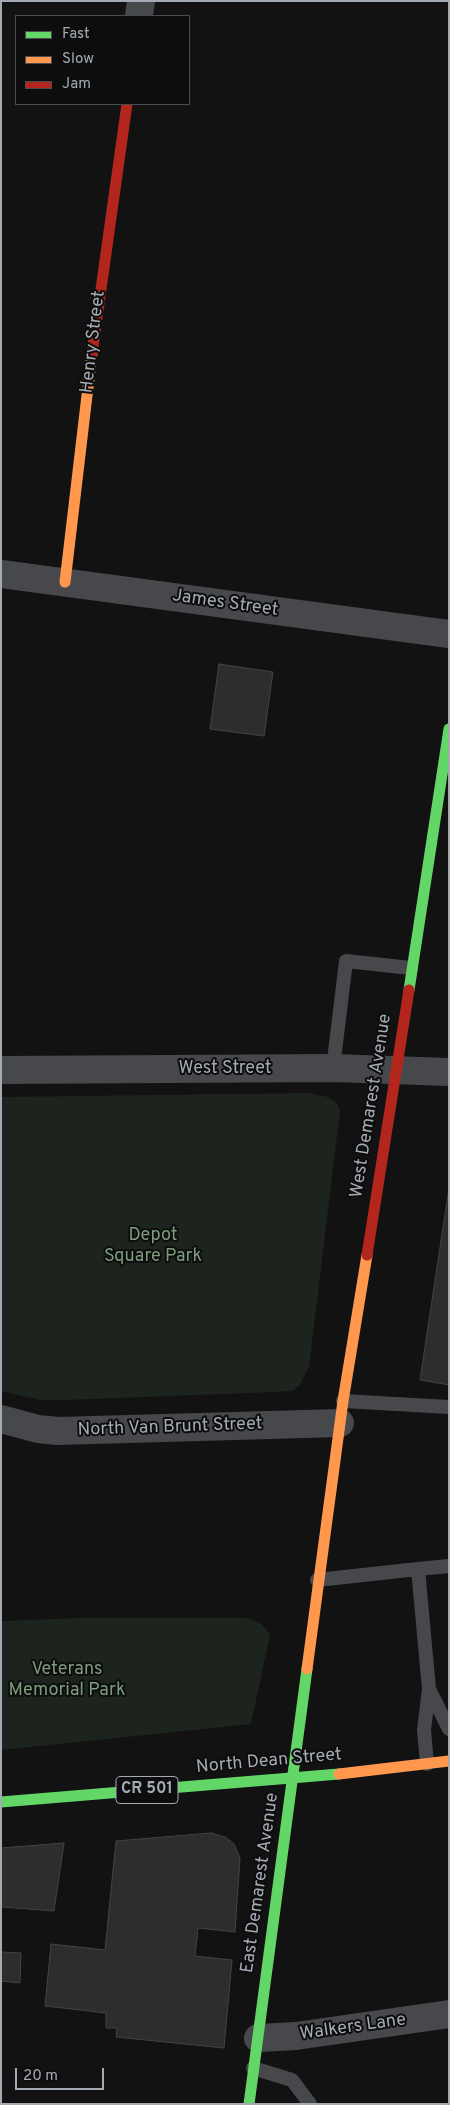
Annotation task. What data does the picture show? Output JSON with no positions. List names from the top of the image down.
{
  "streets": {
    "street": [
      "Henry Street",
      "James Street",
      "West Street",
      "West Demarest Avenue",
      "North Van Brunt Street",
      "North Dean Street",
      "CR 501",
      "East Demarest Avenue",
      "Walkers Lane"
    ]
  },
  "crossings": [
    ["Henry Street", "James Street"],
    ["West Street", "West Demarest Avenue"],
    ["West Demarest Avenue", "North Van Brunt Street"],
    ["West Demarest Avenue", "East Demarest Avenue"],
    ["North Dean Street", "East Demarest Avenue"],
    ["East Demarest Avenue", "Walkers Lane"]
  ],
  "parks": ["Depot Square Park", "Veterans Memorial Park"],
  "legend": ["Fast", "Slow", "Jam"],
  "scale_bar": "20 m"
}
